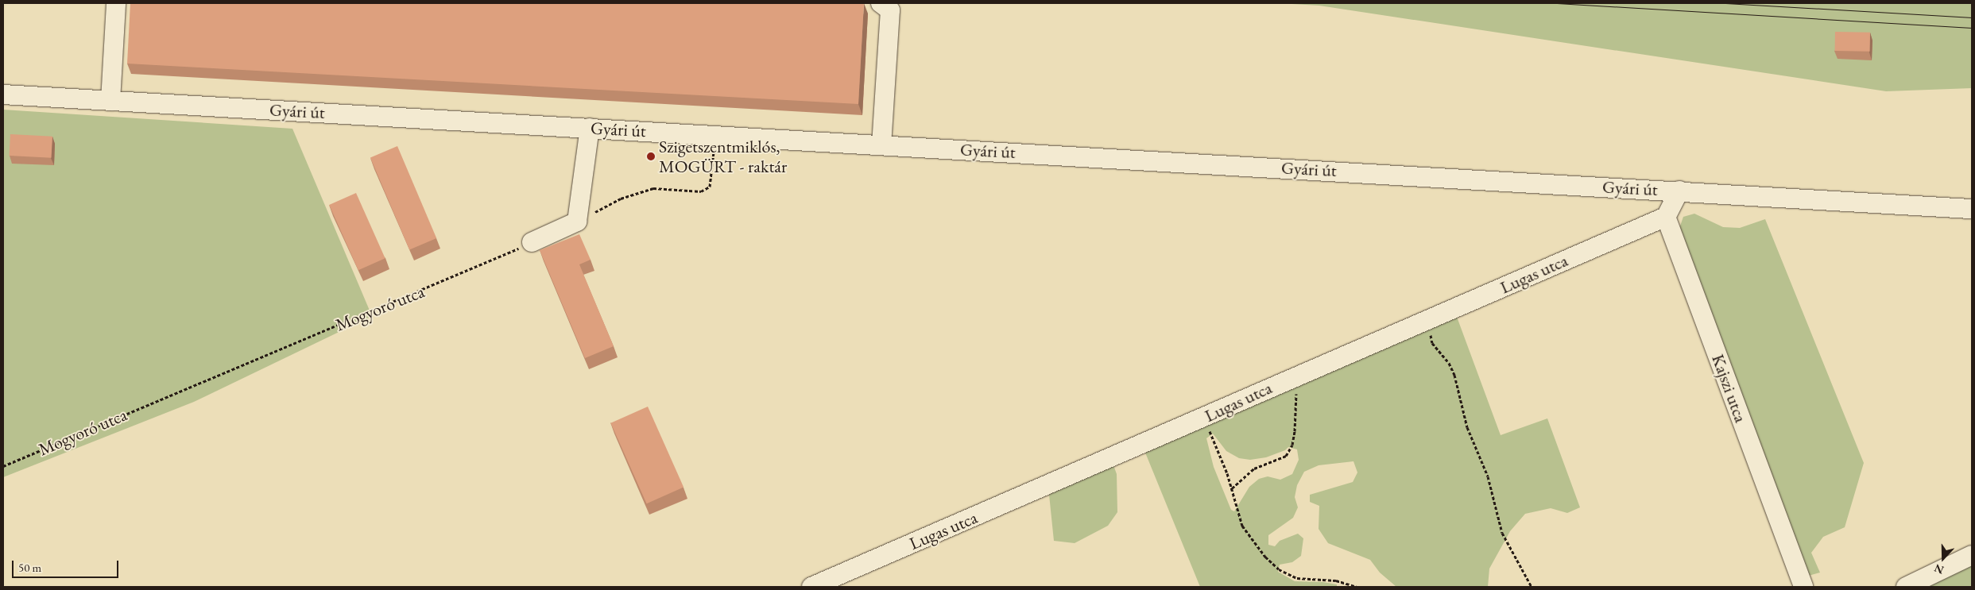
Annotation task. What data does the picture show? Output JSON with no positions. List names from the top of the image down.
{
  "streets": {
    "street": ["Gyári út", "Lugas utca", "Kajszi utca"],
    "path": ["Mogyoró utca"]
  },
  "crossings": [
    ["Lugas utca", "Kajszi utca"]
  ],
  "places": ["Szigetszentmiklós, MOGÜRT - raktár"],
  "scale_bar": "50 m",
  "north": "bottom"
}
